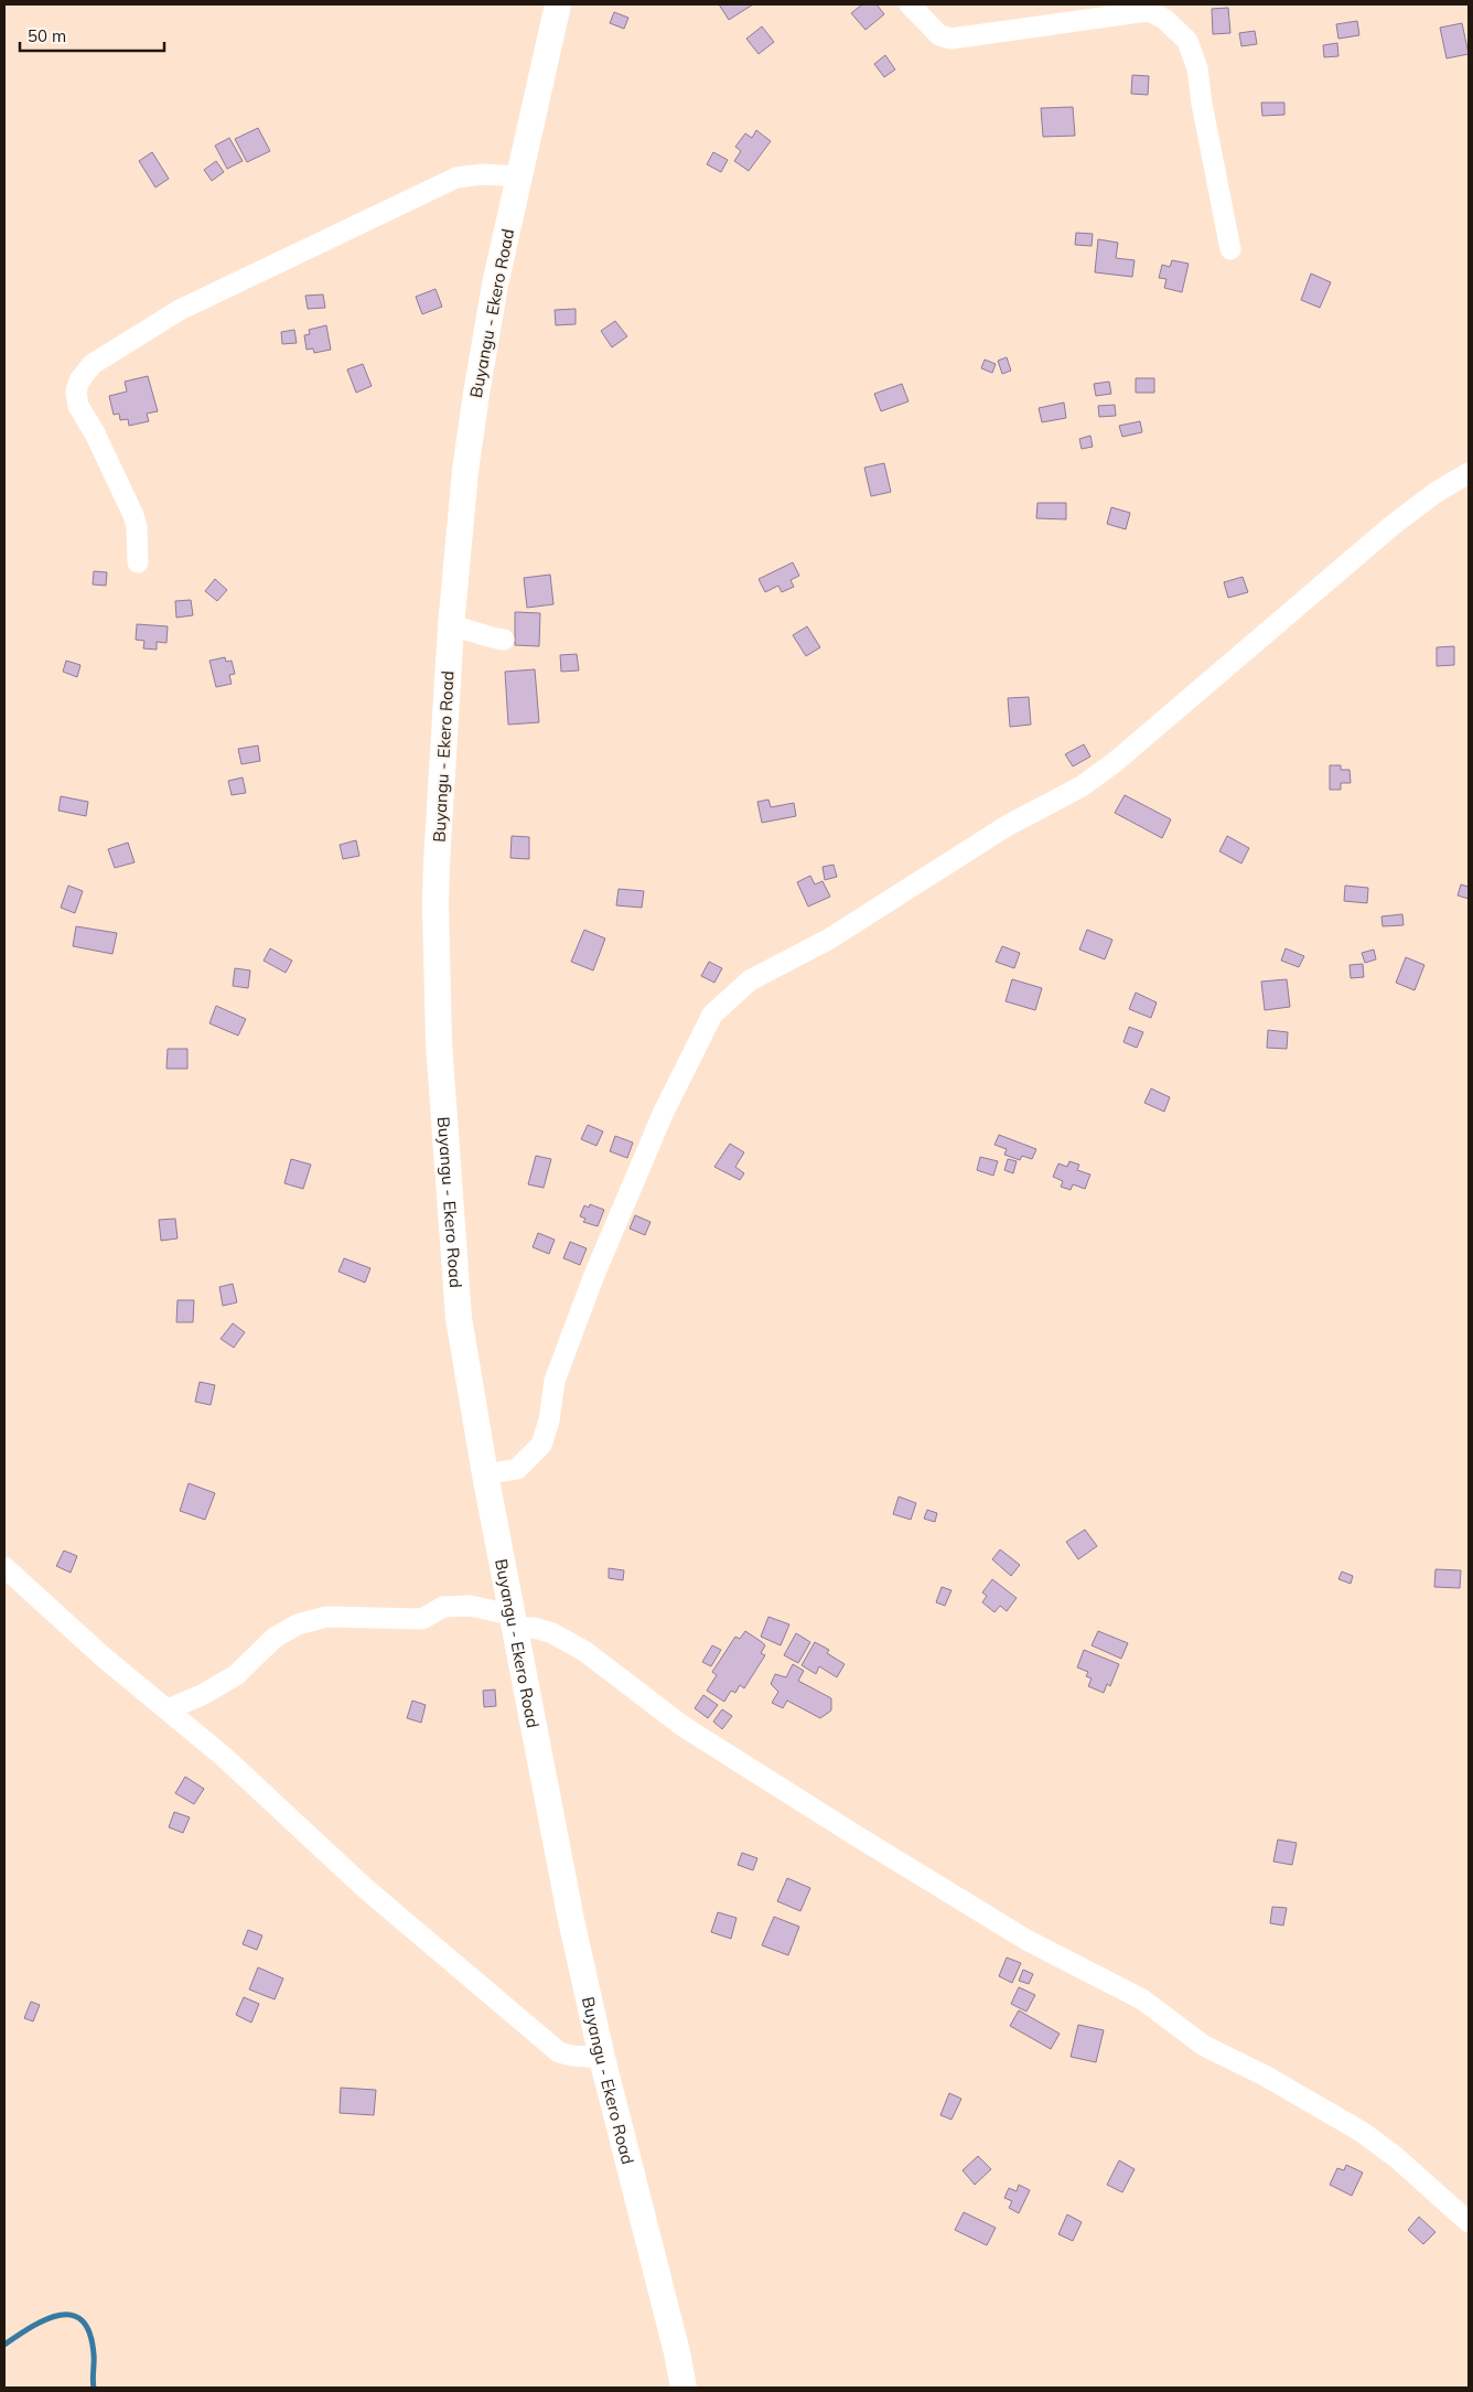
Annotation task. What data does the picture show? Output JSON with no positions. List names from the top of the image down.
{
  "streets": {
    "main road": ["Buyangu - Ekero Road"]
  },
  "scale_bar": "50 m"
}
